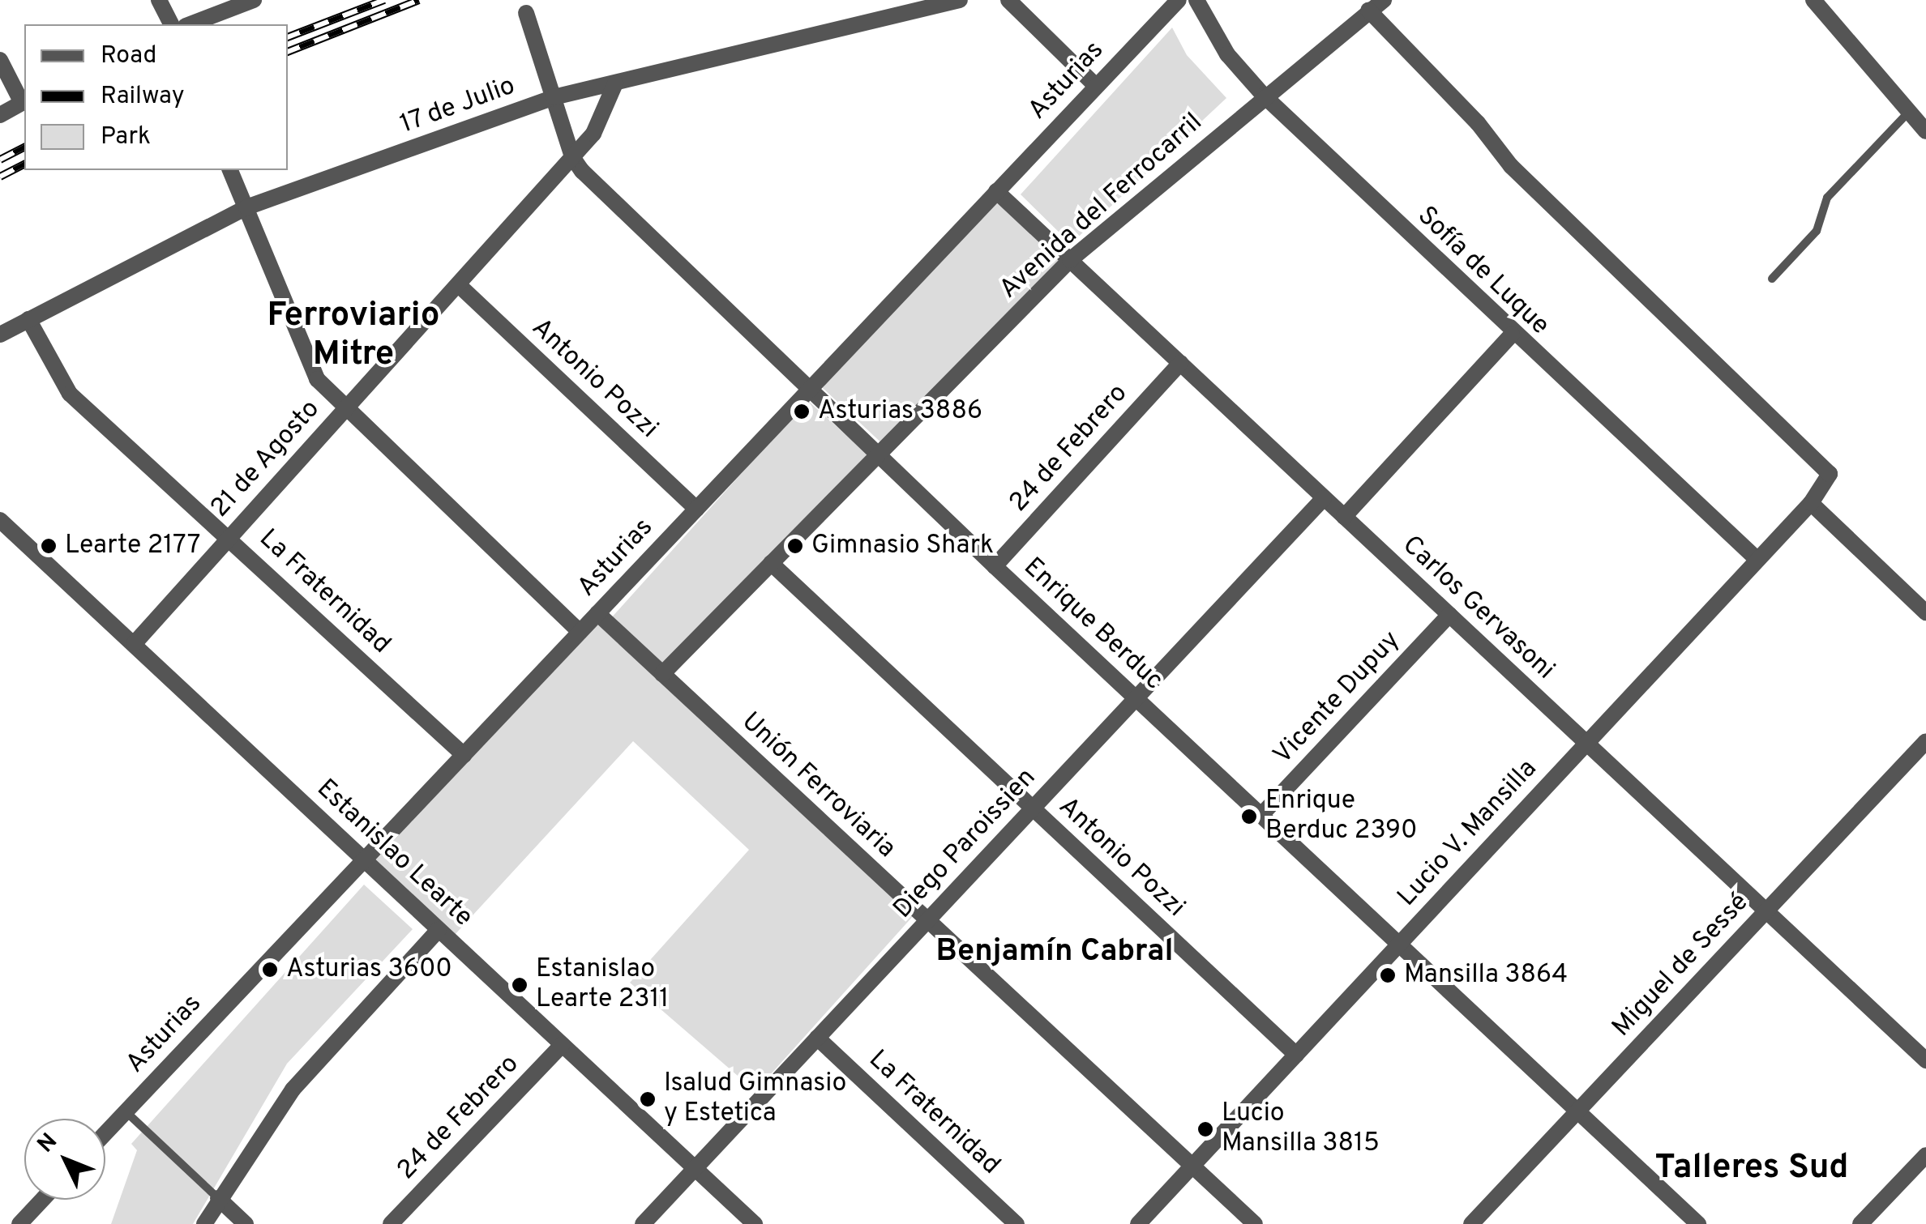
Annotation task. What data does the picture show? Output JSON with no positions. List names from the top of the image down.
{
  "streets": {
    "street": [
      "Asturias",
      "17 de Julio",
      "Avenida del Ferrocarril",
      "Sofía de Luque",
      "Antonio Pozzi",
      "24 de Febrero",
      "21 de Agosto",
      "La Fraternidad",
      "Carlos Gervasoni",
      "Enrique Berduc",
      "Vicente Dupuy",
      "Unión Ferroviaria",
      "Lucio V. Mansilla",
      "Diego Paroissien",
      "Estanislao Learte",
      "Miguel de Sessé"
    ]
  },
  "crossings": [
    ["Asturias", "Antonio Pozzi"],
    ["Asturias", "La Fraternidad"],
    ["Asturias", "Carlos Gervasoni"],
    ["Asturias", "Enrique Berduc"],
    ["Asturias", "Unión Ferroviaria"],
    ["Asturias", "Estanislao Learte"],
    ["17 de Julio", "21 de Agosto"],
    ["17 de Julio", "La Fraternidad"],
    ["17 de Julio", "Enrique Berduc"],
    ["Avenida del Ferrocarril", "Sofía de Luque"],
    ["Avenida del Ferrocarril", "Antonio Pozzi"],
    ["Avenida del Ferrocarril", "Carlos Gervasoni"],
    ["Avenida del Ferrocarril", "Enrique Berduc"],
    ["Avenida del Ferrocarril", "Unión Ferroviaria"],
    ["Avenida del Ferrocarril", "Lucio V. Mansilla"],
    ["Sofía de Luque", "Lucio V. Mansilla"],
    ["Antonio Pozzi", "21 de Agosto"],
    ["Antonio Pozzi", "Lucio V. Mansilla"],
    ["Antonio Pozzi", "Diego Paroissien"],
    ["24 de Febrero", "Carlos Gervasoni"],
    ["24 de Febrero", "Enrique Berduc"],
    ["24 de Febrero", "Estanislao Learte"],
    ["21 de Agosto", "La Fraternidad"],
    ["21 de Agosto", "Enrique Berduc"],
    ["21 de Agosto", "Estanislao Learte"],
    ["La Fraternidad", "Diego Paroissien"],
    ["Carlos Gervasoni", "Vicente Dupuy"],
    ["Carlos Gervasoni", "Lucio V. Mansilla"],
    ["Carlos Gervasoni", "Diego Paroissien"],
    ["Carlos Gervasoni", "Miguel de Sessé"],
    ["Enrique Berduc", "Vicente Dupuy"],
    ["Enrique Berduc", "Lucio V. Mansilla"],
    ["Enrique Berduc", "Diego Paroissien"],
    ["Enrique Berduc", "Miguel de Sessé"],
    ["Unión Ferroviaria", "Lucio V. Mansilla"],
    ["Unión Ferroviaria", "Diego Paroissien"],
    ["Diego Paroissien", "Estanislao Learte"]
  ],
  "districts": ["Ferroviario Mitre", "Benjamín Cabral", "Talleres Sud"],
  "places": [
    "Asturias 3886",
    "Learte 2177",
    "Gimnasio Shark",
    "Enrique Berduc 2390",
    "Asturias 3600",
    "Mansilla 3864",
    "Estanislao Learte 2311",
    "Isalud Gimnasio y Estetica",
    "Lucio Mansilla 3815"
  ],
  "legend": ["Road", "Railway", "Park"],
  "north": "top left"
}
